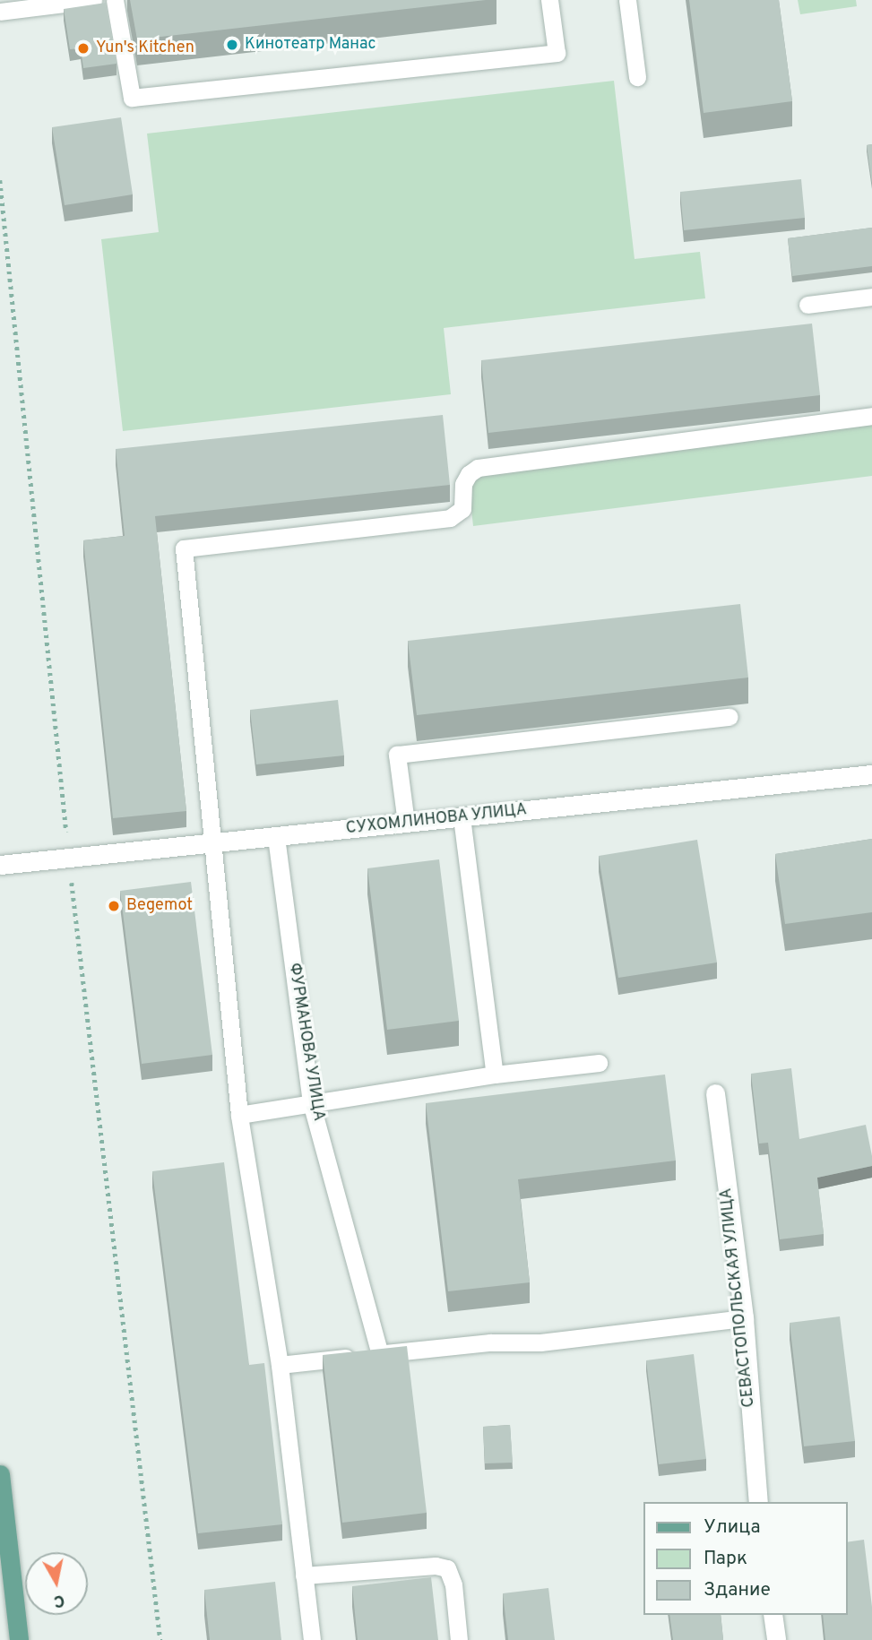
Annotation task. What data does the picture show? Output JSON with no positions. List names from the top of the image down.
{
  "streets": {
    "street": ["СУХОМЛИНОВА УЛИЦА", "СЕВАСТОПОЛЬСКАЯ УЛИЦА"],
    "lane": ["ФУРМАНОВА УЛИЦА"]
  },
  "crossings": [
    ["СУХОМЛИНОВА УЛИЦА", "ФУРМАНОВА УЛИЦА"]
  ],
  "places": ["Кинотеатр Манас", "Yun's Kitchen", "Begemot"],
  "legend": ["Улица", "Парк", "Здание"],
  "north": "bottom"
}
